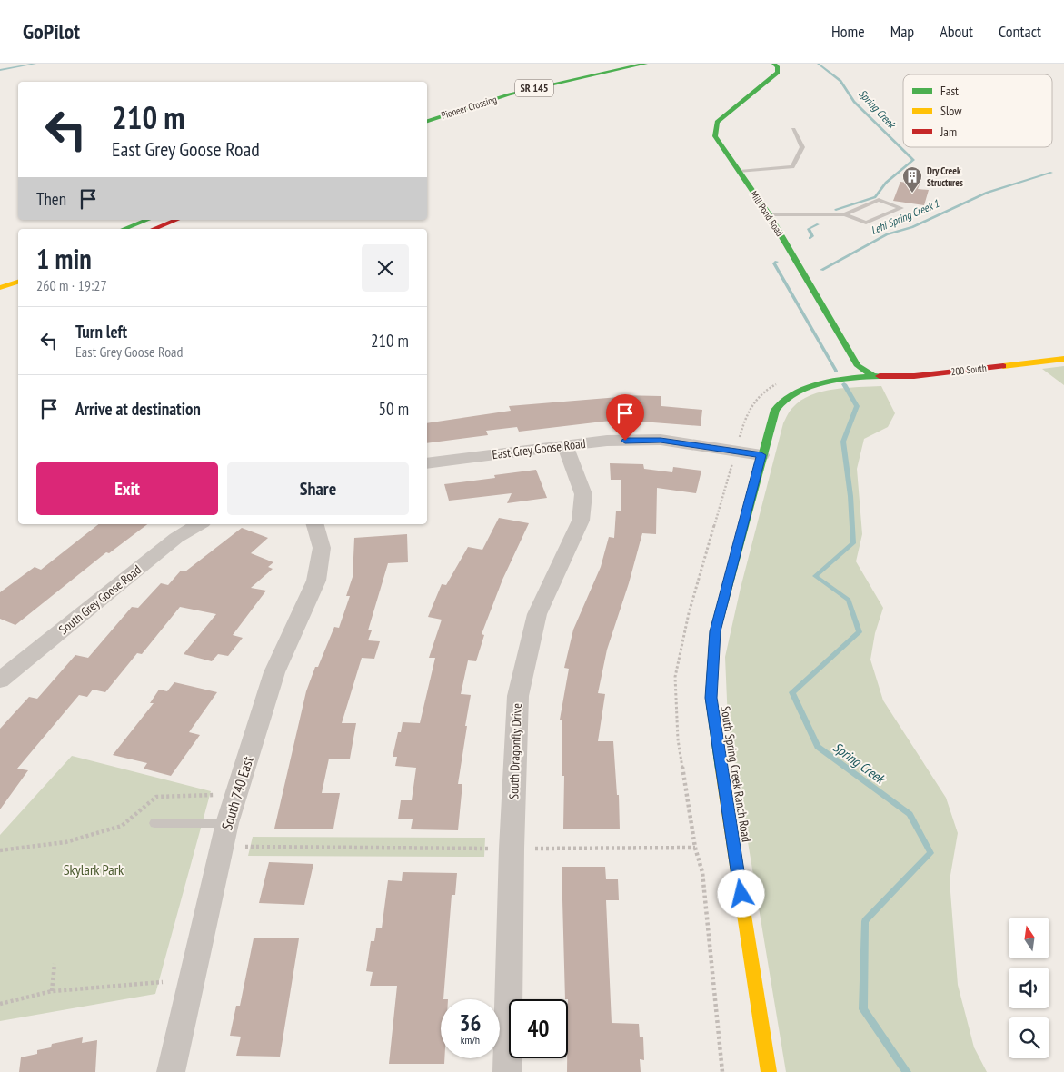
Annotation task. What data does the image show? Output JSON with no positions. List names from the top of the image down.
{
  "streets": {
    "main road": [
      "SR 145",
      "Pioneer Crossing",
      "Mill Pond Road",
      "200 South",
      "South Spring Creek Ranch Road"
    ],
    "street": [
      "East Grey Goose Road",
      "South Grey Goose Road",
      "South Dragonfly Drive",
      "South 740 East"
    ]
  },
  "crossings": [
    ["Mill Pond Road", "200 South"],
    ["200 South", "South Spring Creek Ranch Road"],
    ["East Grey Goose Road", "South Dragonfly Drive"],
    ["East Grey Goose Road", "South Spring Creek Ranch Road"]
  ],
  "water": ["Spring Creek", "Lehi Spring Creek 1"],
  "parks": ["Skylark Park"],
  "places": {
    "building": ["Dry Creek Structures"]
  },
  "legend": ["Fast", "Slow", "Jam"],
  "north": "top",
  "page": {
    "header": "GoPilot",
    "nav": [
      "Home",
      "Map",
      "About",
      "Contact"
    ],
    "turn": ["210 m", "East Grey Goose Road"],
    "then": "Then",
    "heading": ["1 min", "260 m · 19:27"],
    "list": [
      {
        "name": "Turn left",
        "note": "East Grey Goose Road",
        "value": "210 m"
      },
      {
        "name": "Arrive at destination",
        "value": "50 m"
      }
    ],
    "buttons": ["Exit", "Share"],
    "speed": "36 km/h",
    "limit": "40"
  }
}
